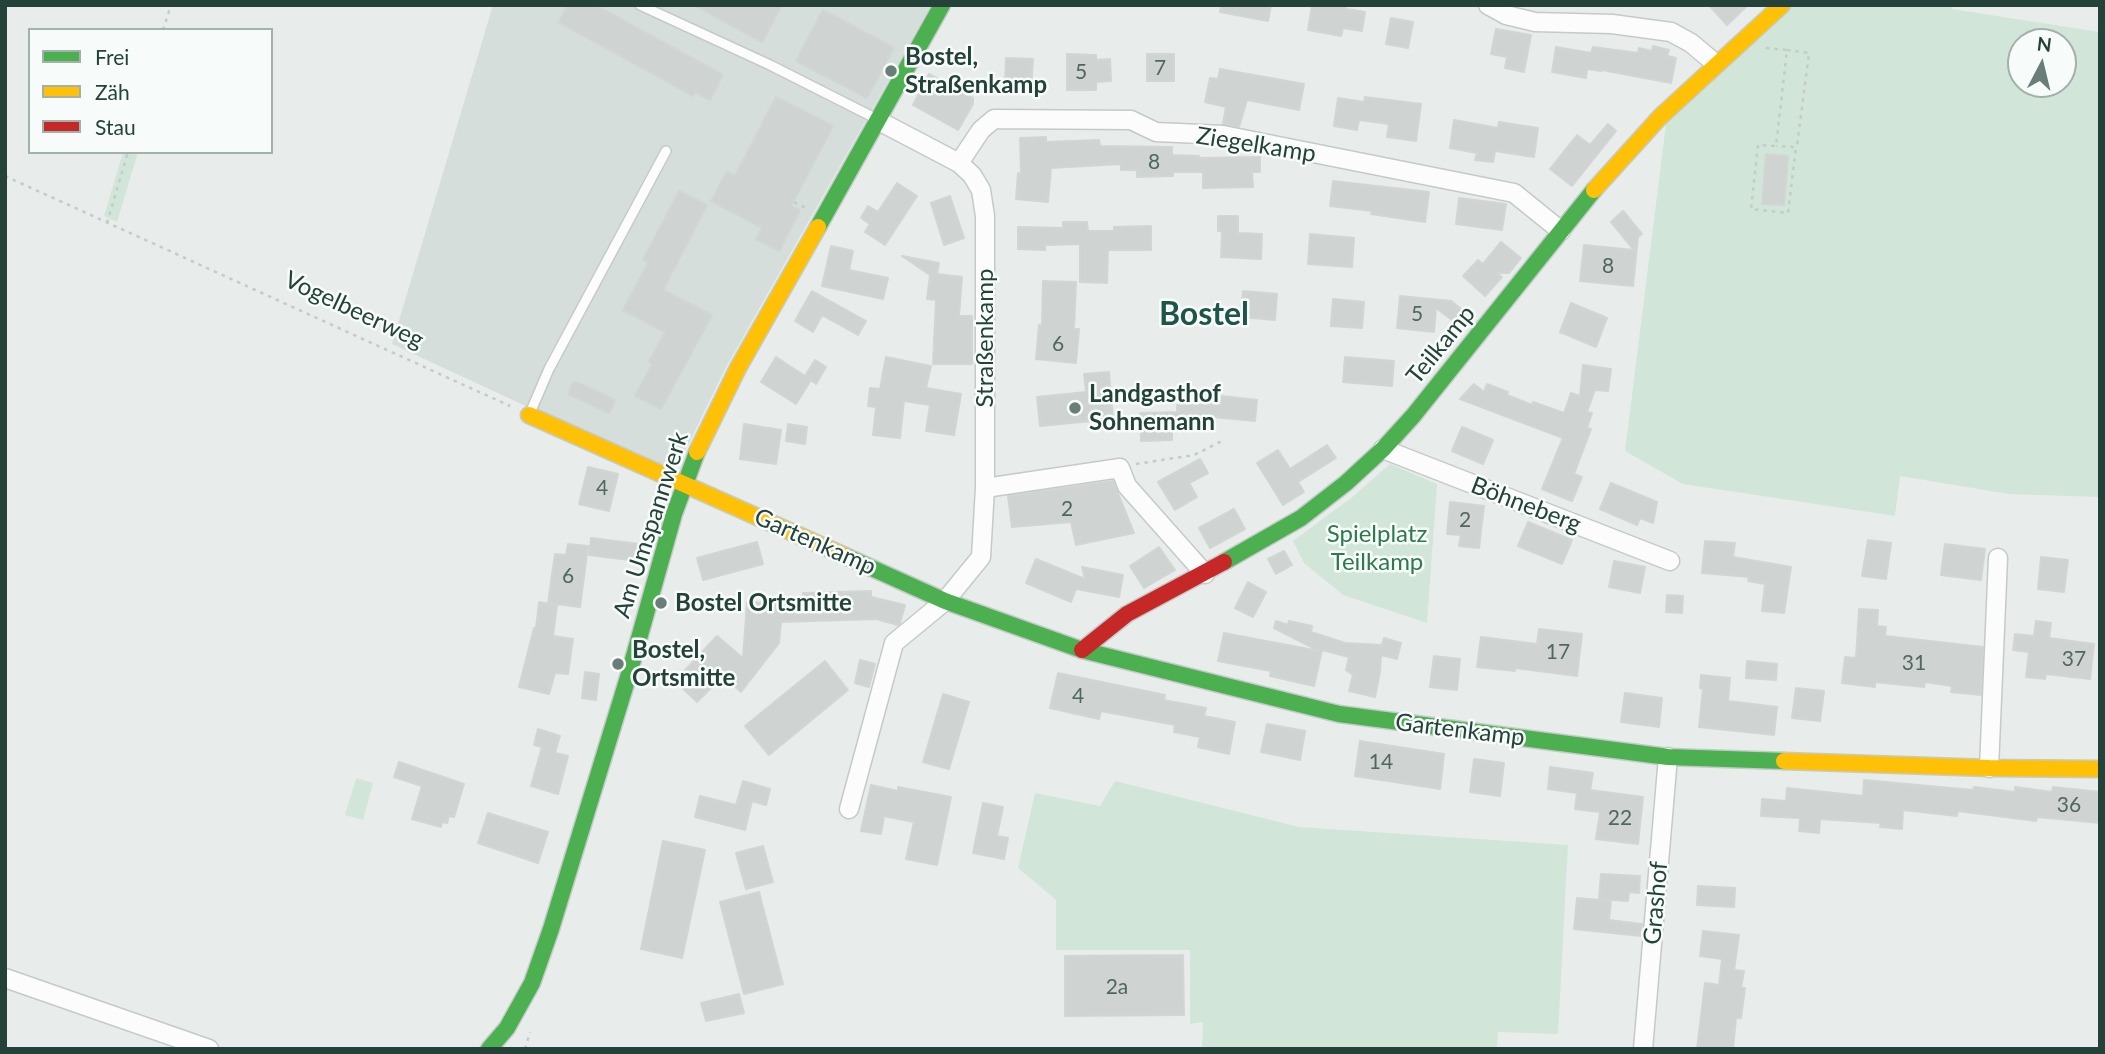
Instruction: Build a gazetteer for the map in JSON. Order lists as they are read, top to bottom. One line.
{"streets":{"street":["Ziegelkamp","Straßenkamp","Teilkamp","Böhneberg","Am Umspannwerk","Gartenkamp","Grashof"],"path":["Vogelbeerweg"]},"crossings":[["Ziegelkamp","Straßenkamp"],["Ziegelkamp","Teilkamp"],["Straßenkamp","Am Umspannwerk"],["Straßenkamp","Gartenkamp"],["Teilkamp","Böhneberg"],["Teilkamp","Gartenkamp"],["Am Umspannwerk","Gartenkamp"],["Gartenkamp","Grashof"]],"districts":["Bostel"],"parks":["Spielplatz Teilkamp"],"places":["Bostel, Straßenkamp","Landgasthof Sohnemann","Bostel Ortsmitte","Bostel, Ortsmitte"],"house_numbers":["7","5","8","8","5","6","4","2","2","6","17","37","31","4","14","36","22","2a"],"legend":["Frei","Zäh","Stau"],"north":"top"}
